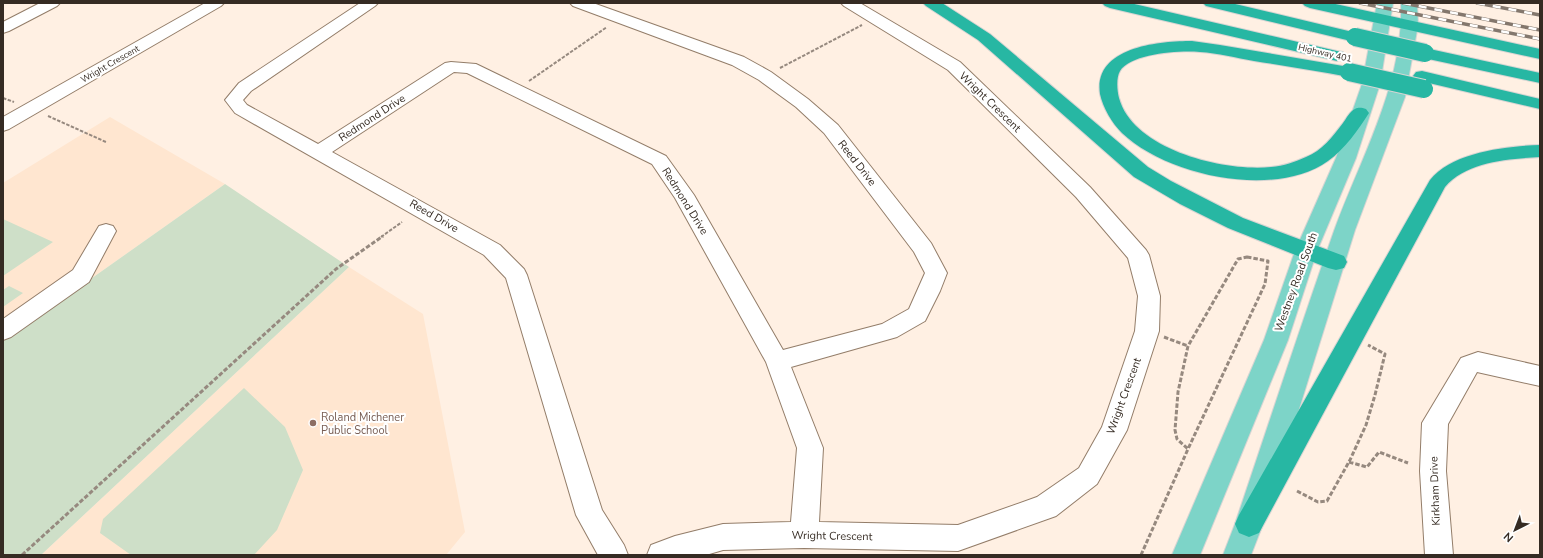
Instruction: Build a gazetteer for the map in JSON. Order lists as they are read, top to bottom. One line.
{"streets":{"highway":["Highway 401"],"main road":["Westney Road South"],"street":["Wright Crescent","Redmond Drive","Reed Drive","Kirkham Drive"]},"crossings":[["Wright Crescent","Redmond Drive"],["Redmond Drive","Reed Drive"]],"places":["Roland Michener Public School"],"north":"bottom left"}
